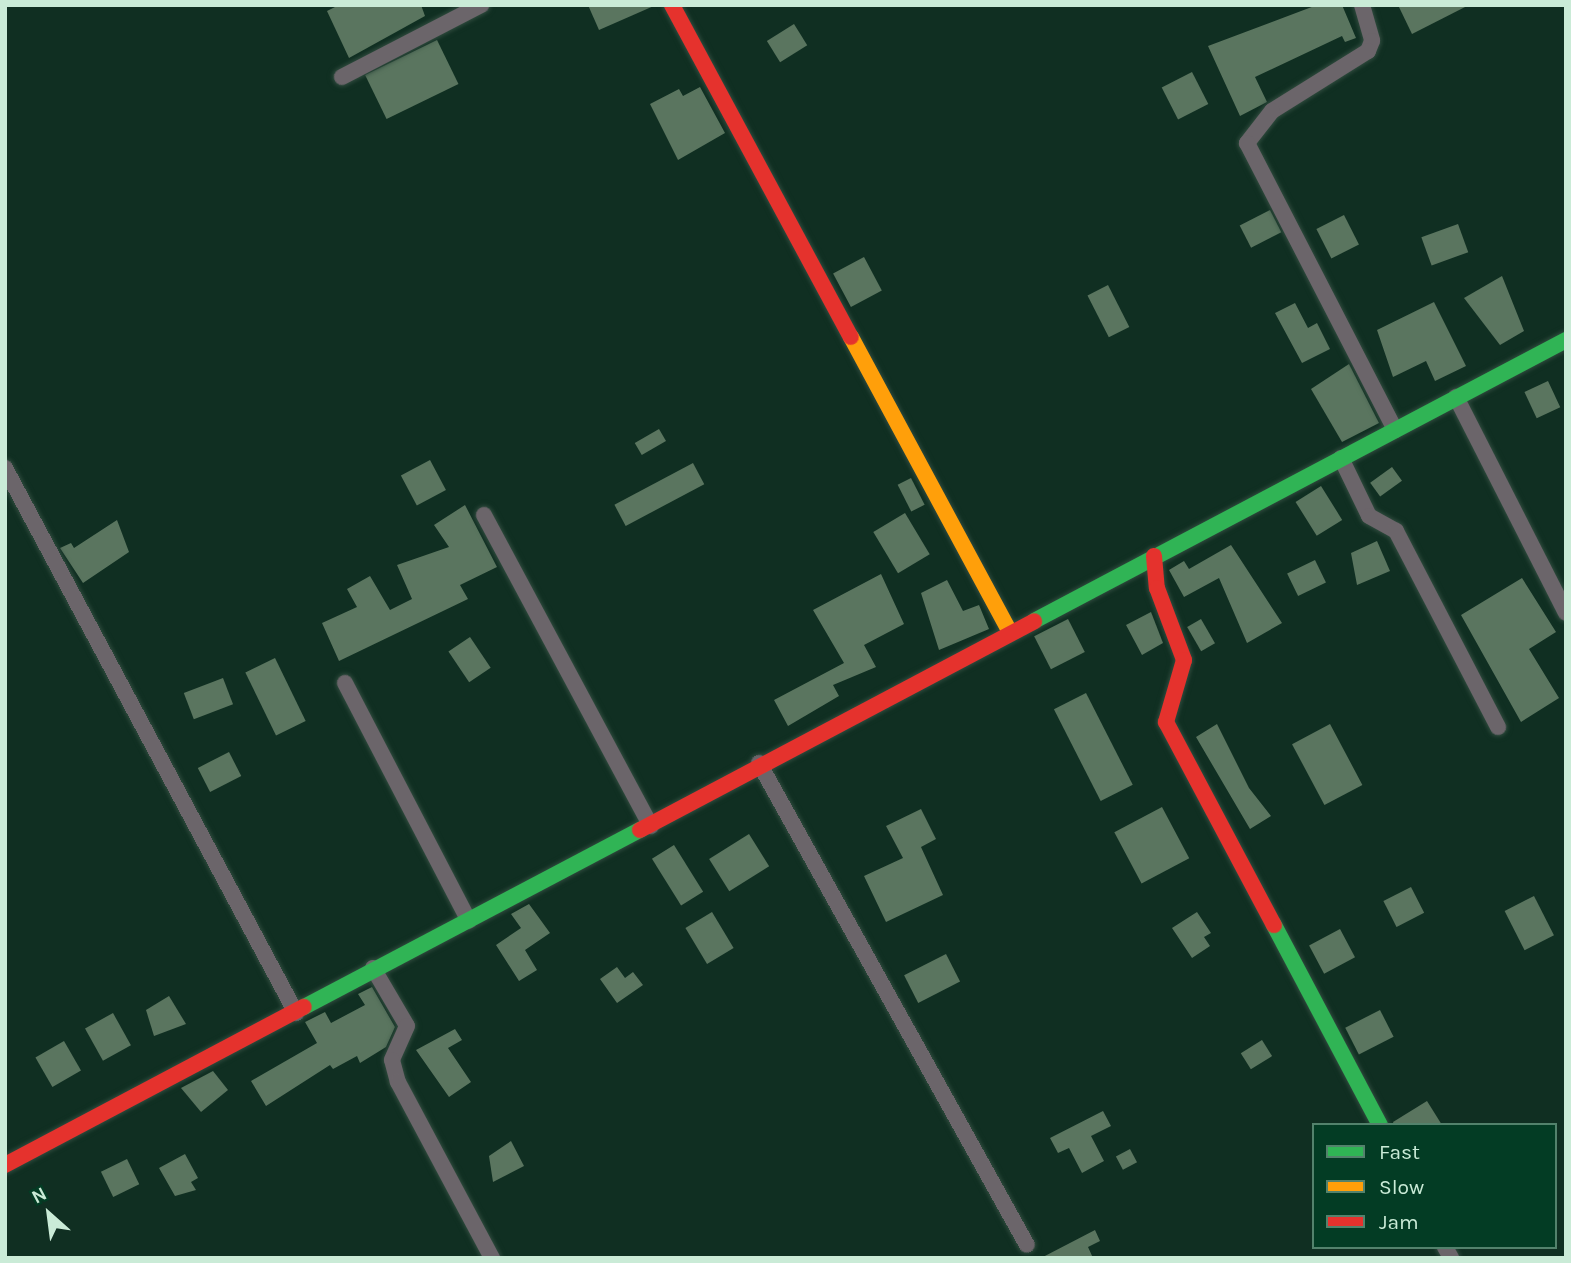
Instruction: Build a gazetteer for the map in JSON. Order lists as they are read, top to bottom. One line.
{"legend":["Fast","Slow","Jam"],"north":"top left"}
